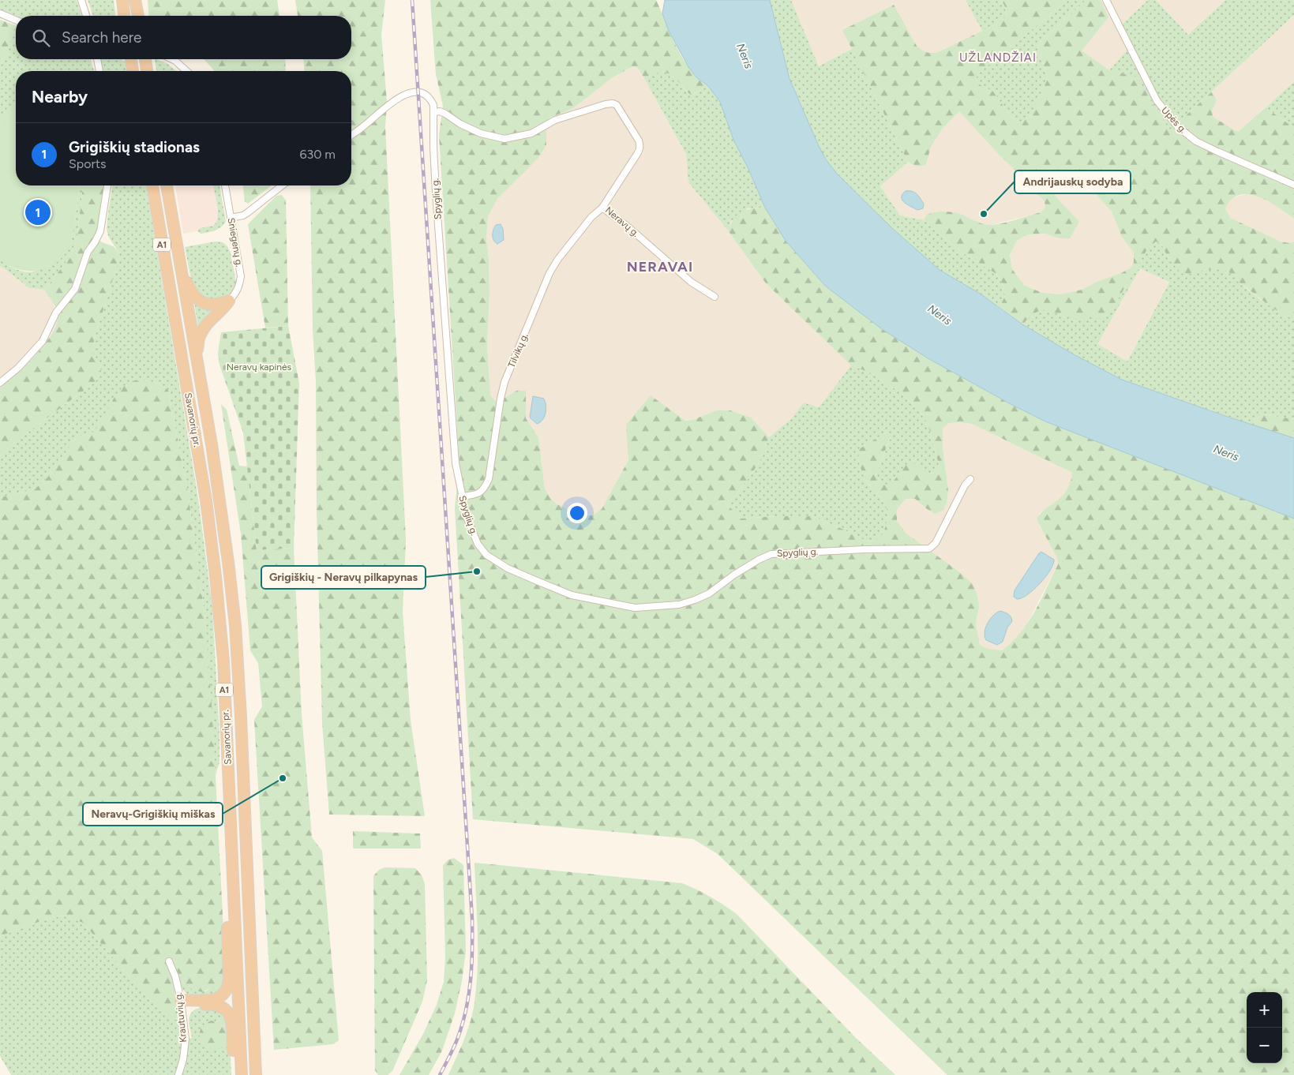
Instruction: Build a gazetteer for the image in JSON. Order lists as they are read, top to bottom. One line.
{"streets":{"highway":["A1","Savanorių pr."],"street":["Upės g.","Spyglių g.","Neravų g.","Sniegenų g.","Tilvikų g.","Krautuvių g."]},"crossings":[["Spyglių g.","Neravų g."],["Spyglių g.","Tilvikų g."],["Neravų g.","Tilvikų g."],["A1","Savanorių pr."]],"districts":["UŽLANDŽIAI","NERAVAI"],"water":["Neris"],"parks":["Neravų kapinės"],"places":["Andrijauskų sodyba","Grigiškių - Neravų pilkapynas","Neravų-Grigiškių miškas"],"page":{"search":"Search here","heading":"Nearby","list":[{"mark":"1","name":"Grigiškių stadionas","note":"Sports","value":"630 m"}],"pins":"1","map_buttons":["+","−"]}}
